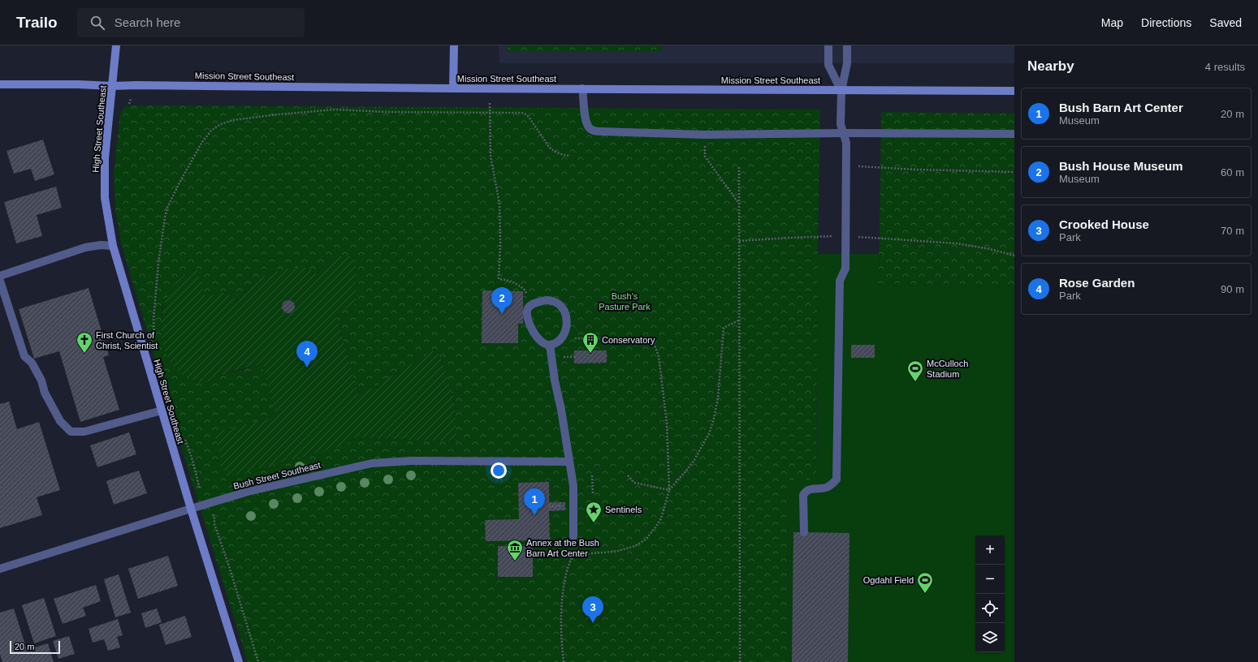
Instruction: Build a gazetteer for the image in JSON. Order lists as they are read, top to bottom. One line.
{"streets":{"main road":["Mission Street Southeast","High Street Southeast"],"street":["Bush Street Southeast"]},"crossings":[["Mission Street Southeast","High Street Southeast"],["High Street Southeast","Bush Street Southeast"]],"parks":["Bush's Pasture Park"],"places":{"church":["First Church of Christ, Scientist"],"building":["Conservatory"],"sports":["McCulloch Stadium","Ogdahl Field"],"place":["Sentinels"],"museum":["Annex at the Bush Barn Art Center"]},"scale_bar":"20 m","page":{"header":"Trailo","search":"Search here","nav":["Map","Directions","Saved"],"heading":["Nearby","4 results"],"list":[{"mark":"1","name":"Bush Barn Art Center","note":"Museum","value":"20 m"},{"mark":"2","name":"Bush House Museum","note":"Museum","value":"60 m"},{"mark":"3","name":"Crooked House","note":"Park","value":"70 m"},{"mark":"4","name":"Rose Garden","note":"Park","value":"90 m"}],"pins":["2","4","1","3"],"map_buttons":["+","−"],"scale":"20 m"}}
